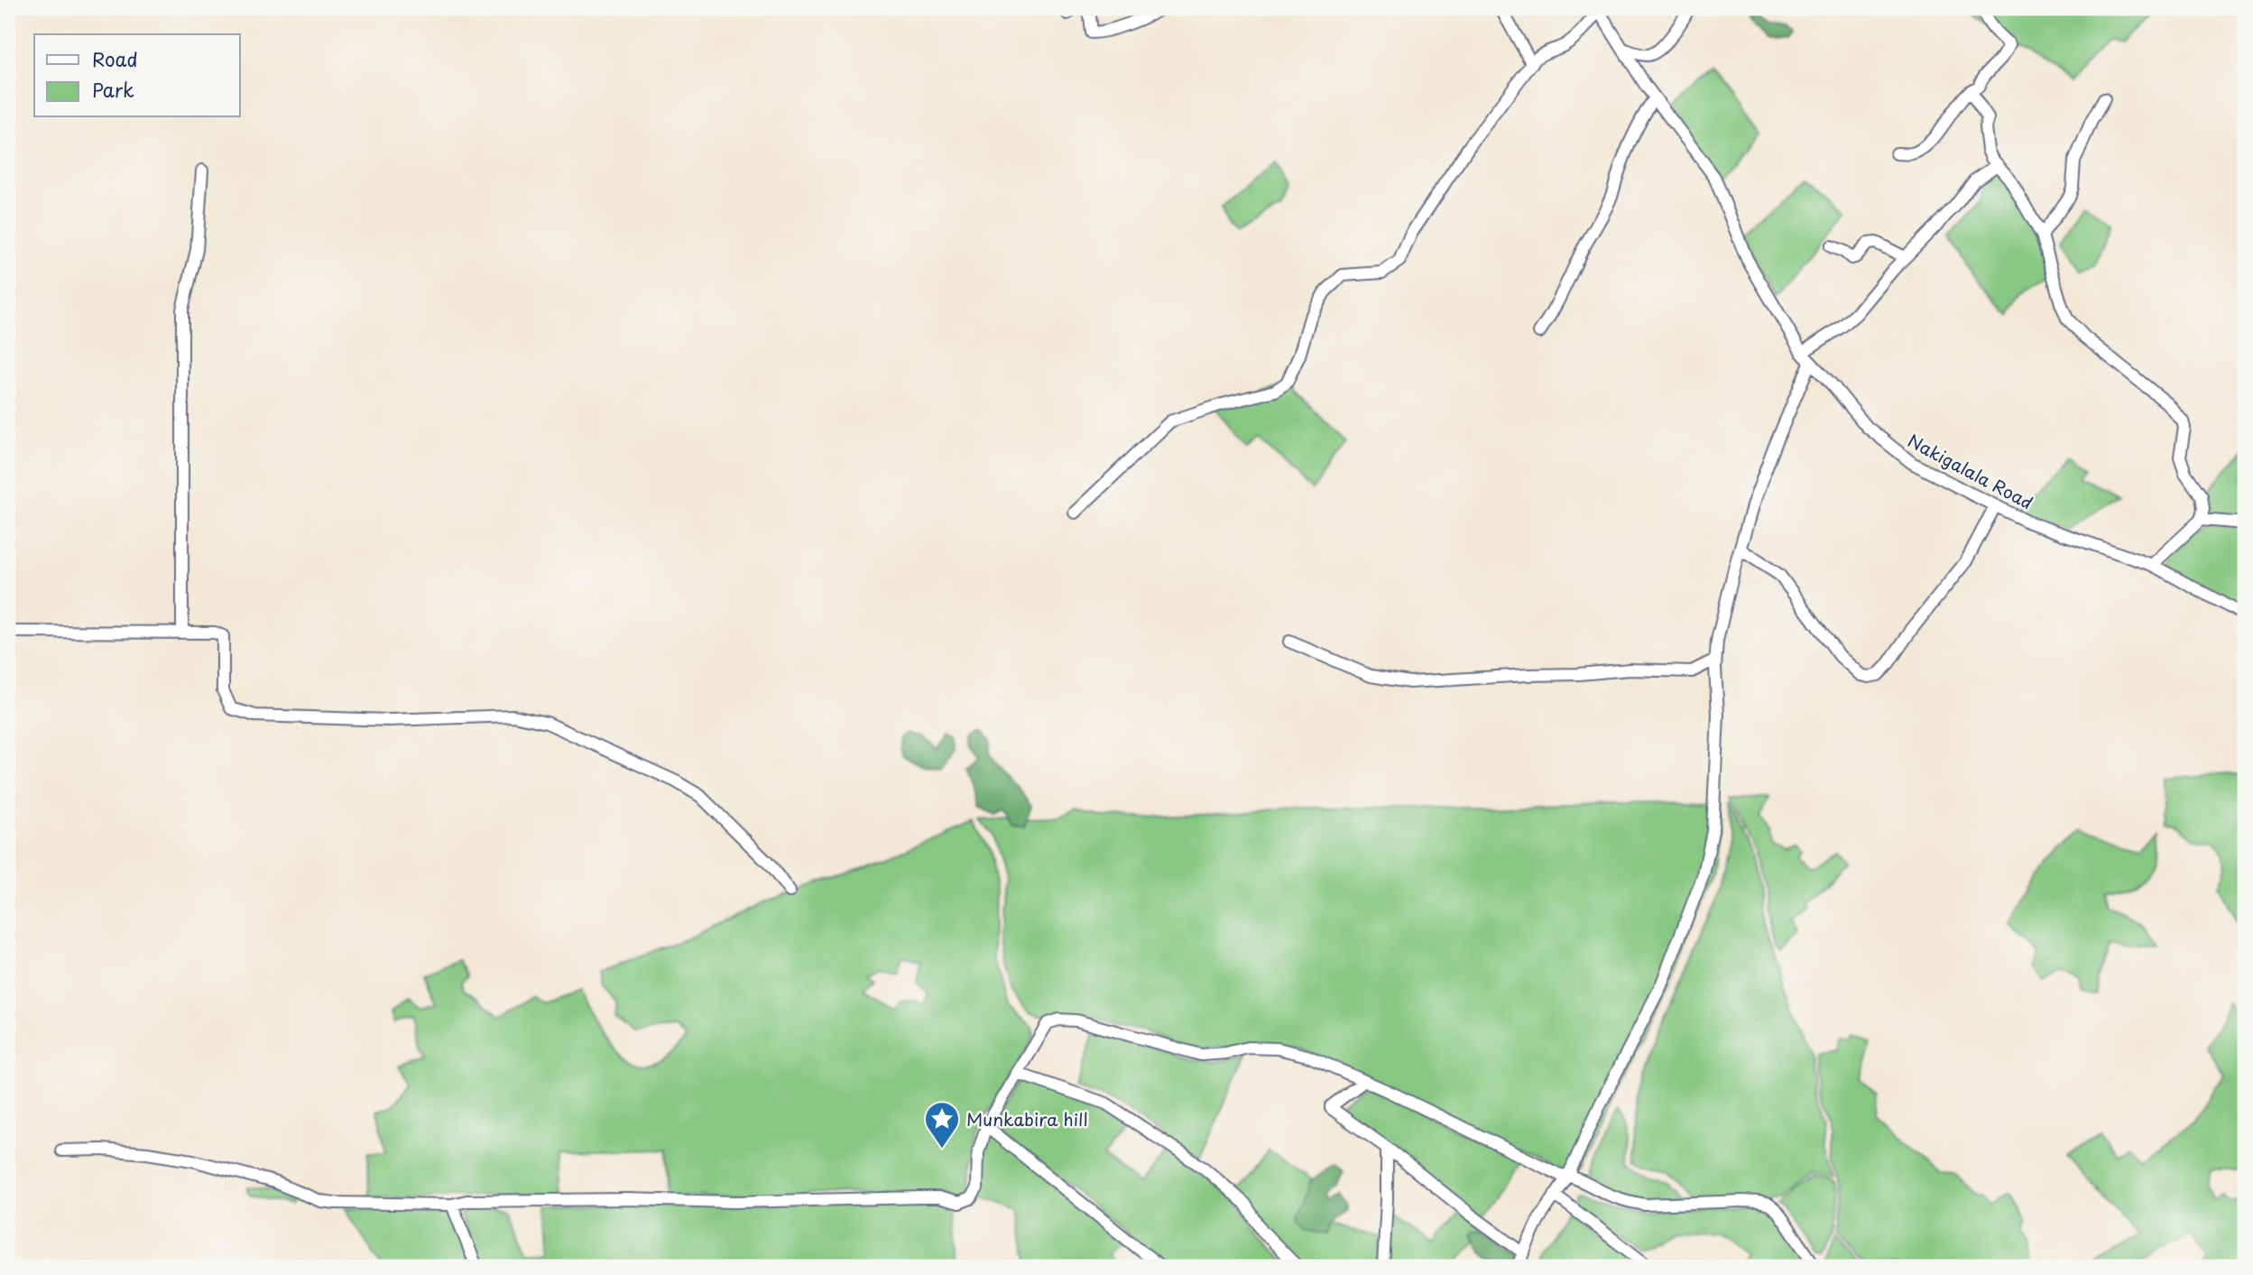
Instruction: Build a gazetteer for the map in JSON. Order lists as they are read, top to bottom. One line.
{"streets":{"street":["Nakigalala Road"]},"places":{"place":["Munkabira hill"]},"legend":["Road","Park"]}
